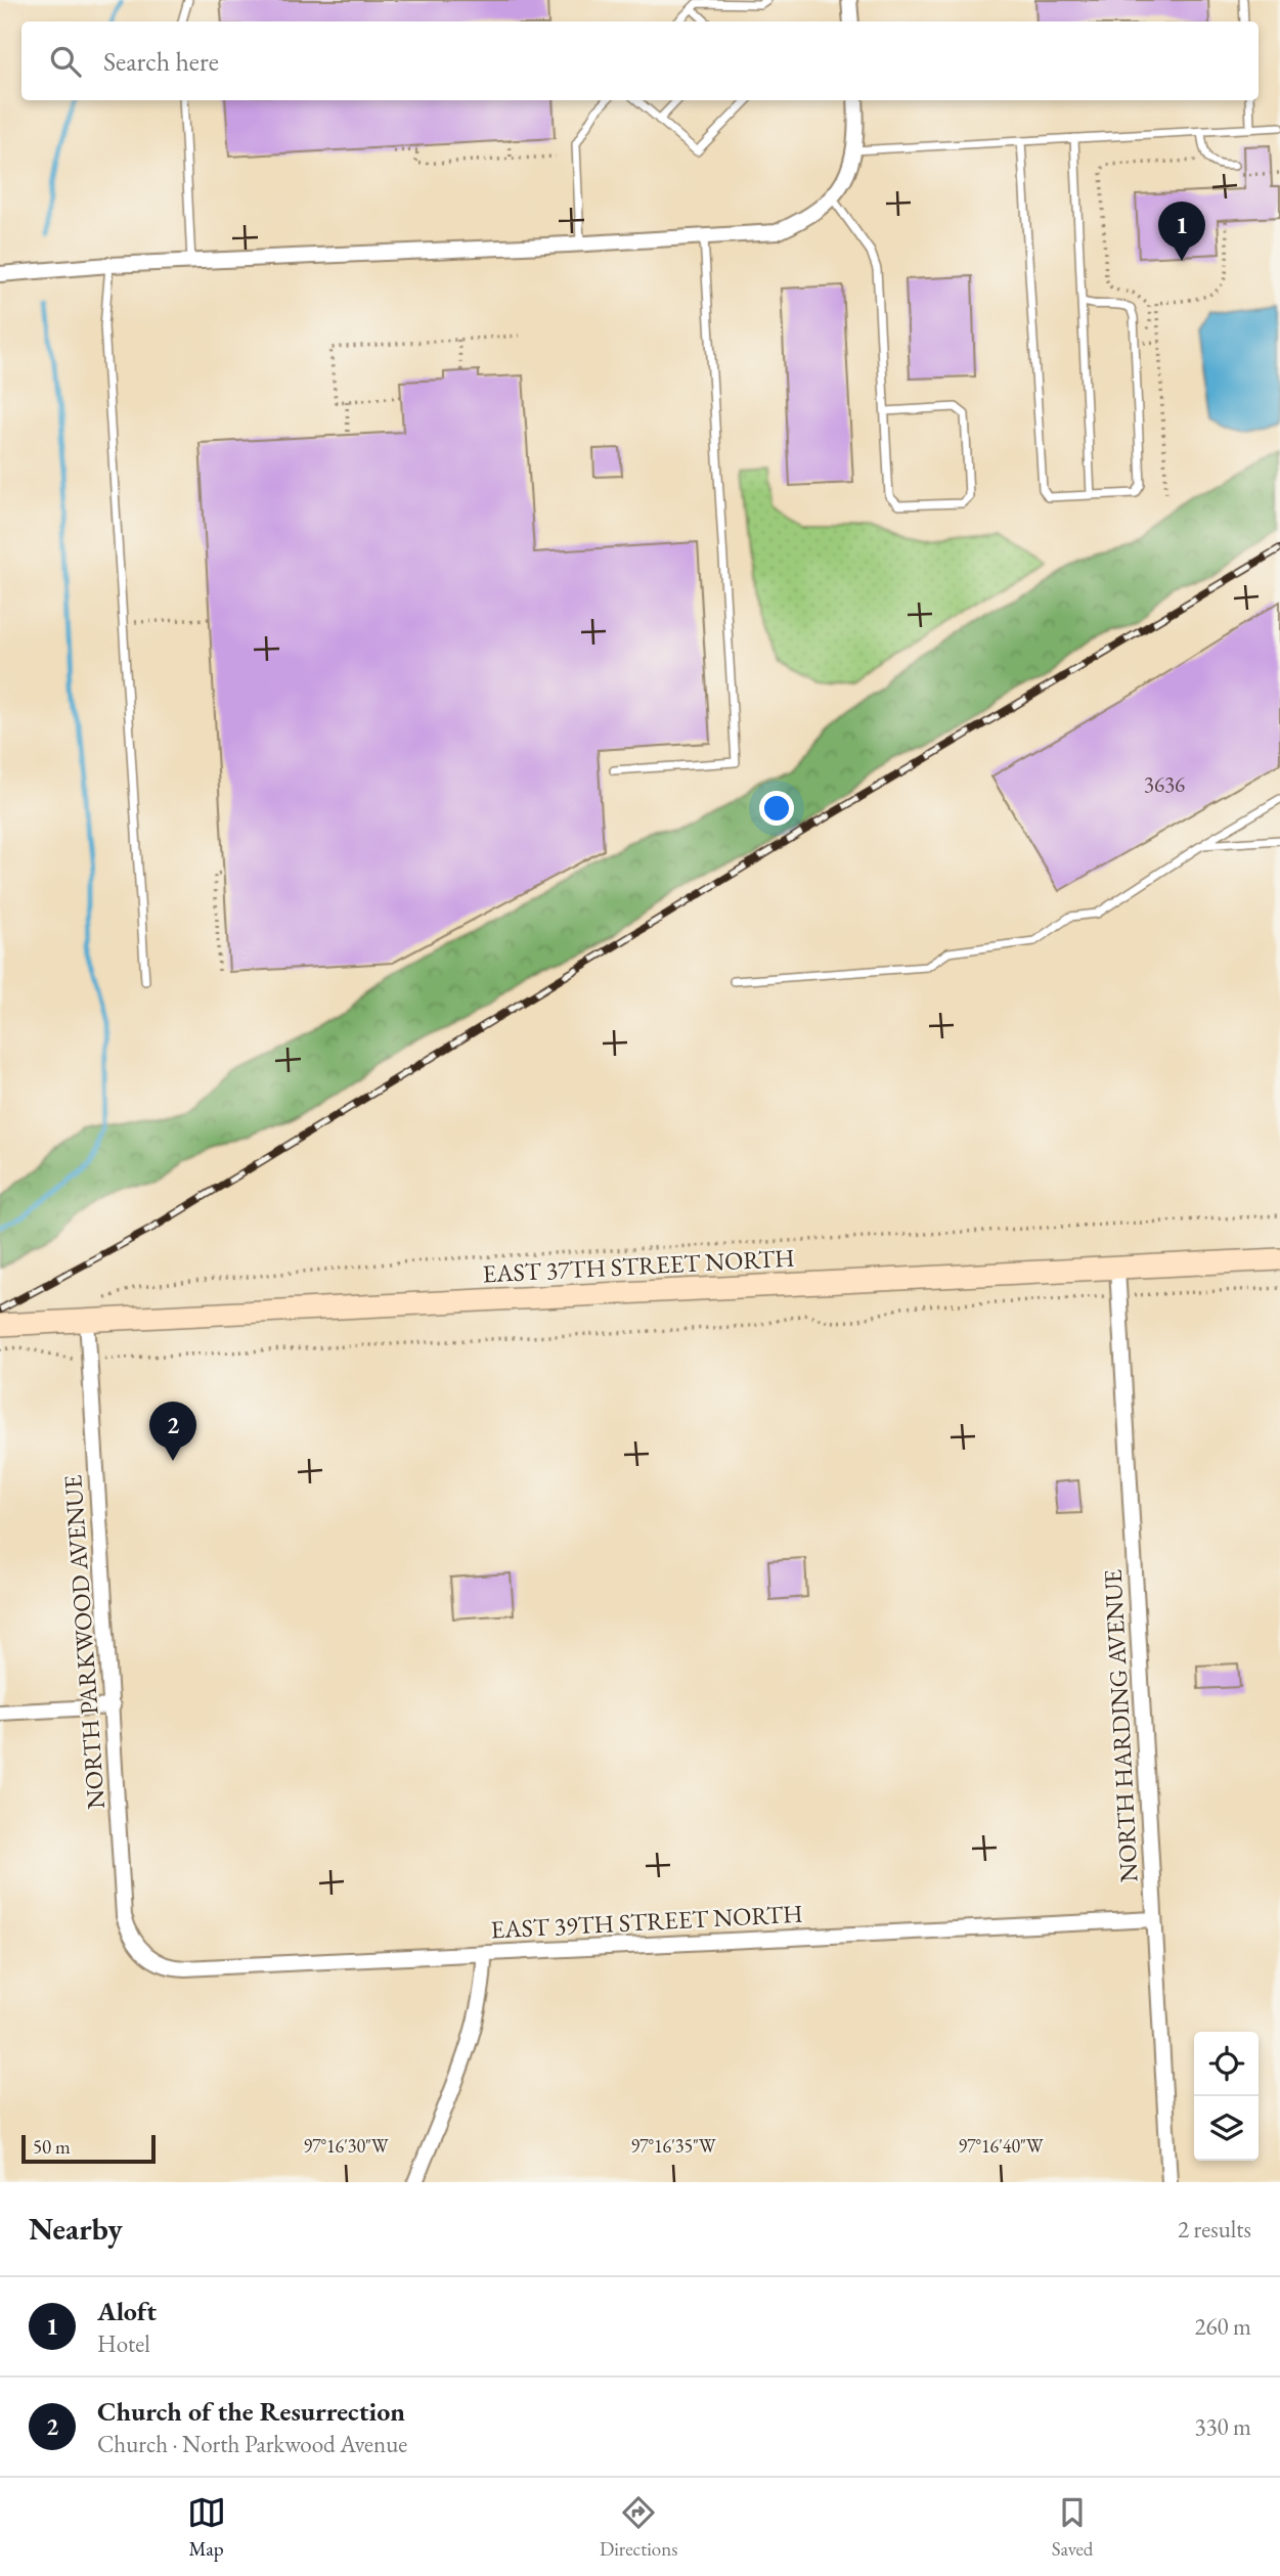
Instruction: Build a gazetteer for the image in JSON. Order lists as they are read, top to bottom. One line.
{"streets":{"main road":["EAST 37TH STREET NORTH"],"street":["NORTH PARKWOOD AVENUE","NORTH HARDING AVENUE","EAST 39TH STREET NORTH"]},"crossings":[["EAST 37TH STREET NORTH","NORTH PARKWOOD AVENUE"],["EAST 37TH STREET NORTH","NORTH HARDING AVENUE"],["NORTH PARKWOOD AVENUE","EAST 39TH STREET NORTH"],["NORTH HARDING AVENUE","EAST 39TH STREET NORTH"]],"house_numbers":["3636"],"scale_bar":"50 m","page":{"search":"Search here","pins":["1","2"],"scale":"50 m","heading":["Nearby","2 results"],"list":[{"mark":"1","name":"Aloft","note":"Hotel","value":"260 m"},{"mark":"2","name":"Church of the Resurrection","note":"Church · North Parkwood Avenue","value":"330 m"}],"nav":["Map","Directions","Saved"]},"coordinates":["97°16'30\"W","97°16'35\"W","97°16'40\"W"]}
